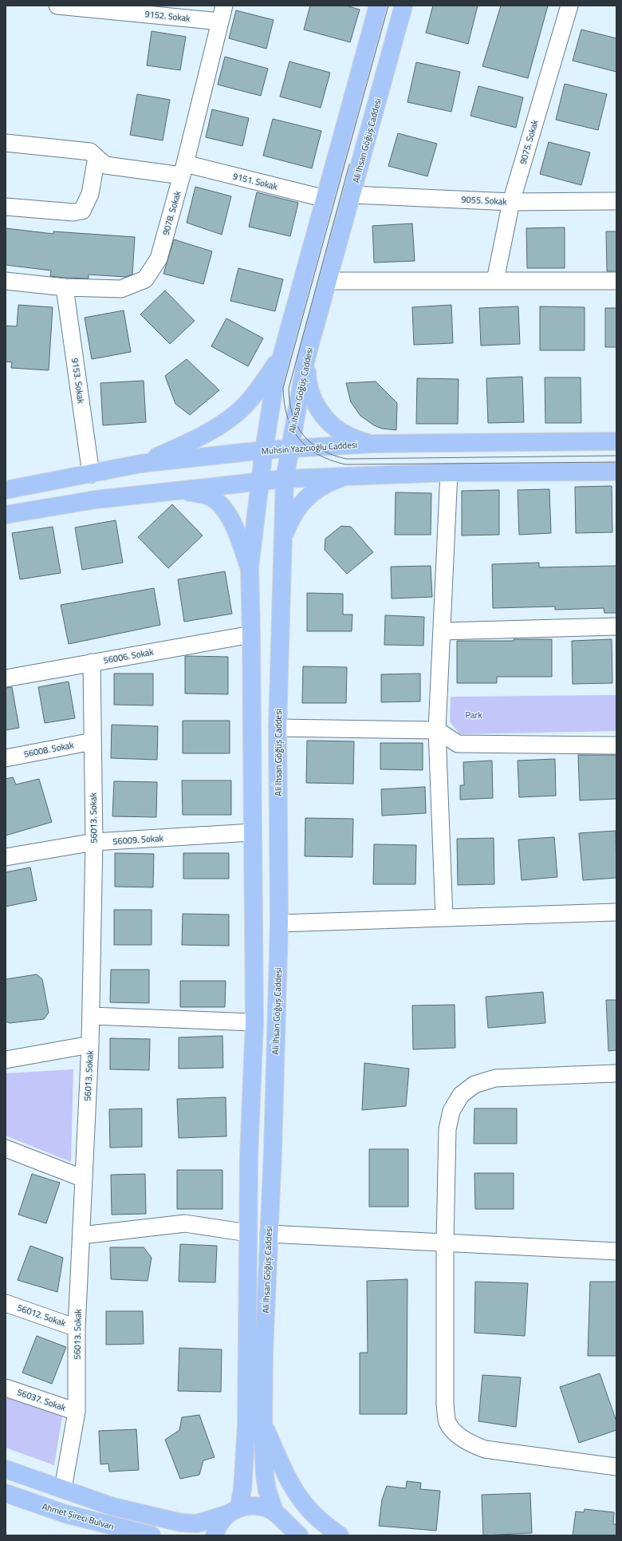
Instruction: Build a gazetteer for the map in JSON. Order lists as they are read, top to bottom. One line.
{"streets":{"main road":["Ali İhsan Göğüş Caddesi","Muhsin Yazıcıoğlu Caddesi","Ahmet Şireci Bulvarı"],"street":["9152. Sokak","9075. Sokak","9151. Sokak","9055. Sokak","9078. Sokak","9153. Sokak","56006. Sokak","56008. Sokak","56013. Sokak","56009. Sokak","56012. Sokak","56037. Sokak"]},"crossings":[["9152. Sokak","9078. Sokak"],["Ali İhsan Göğüş Caddesi","9151. Sokak"],["Ali İhsan Göğüş Caddesi","9055. Sokak"],["Ali İhsan Göğüş Caddesi","Muhsin Yazıcıoğlu Caddesi"],["Ali İhsan Göğüş Caddesi","56006. Sokak"],["Ali İhsan Göğüş Caddesi","56009. Sokak"],["9075. Sokak","9055. Sokak"],["9151. Sokak","9078. Sokak"],["9078. Sokak","9153. Sokak"],["9153. Sokak","Muhsin Yazıcıoğlu Caddesi"],["56006. Sokak","56013. Sokak"],["56008. Sokak","56013. Sokak"],["56013. Sokak","56009. Sokak"],["56013. Sokak","56012. Sokak"],["56013. Sokak","56037. Sokak"]],"parks":["Park"]}
